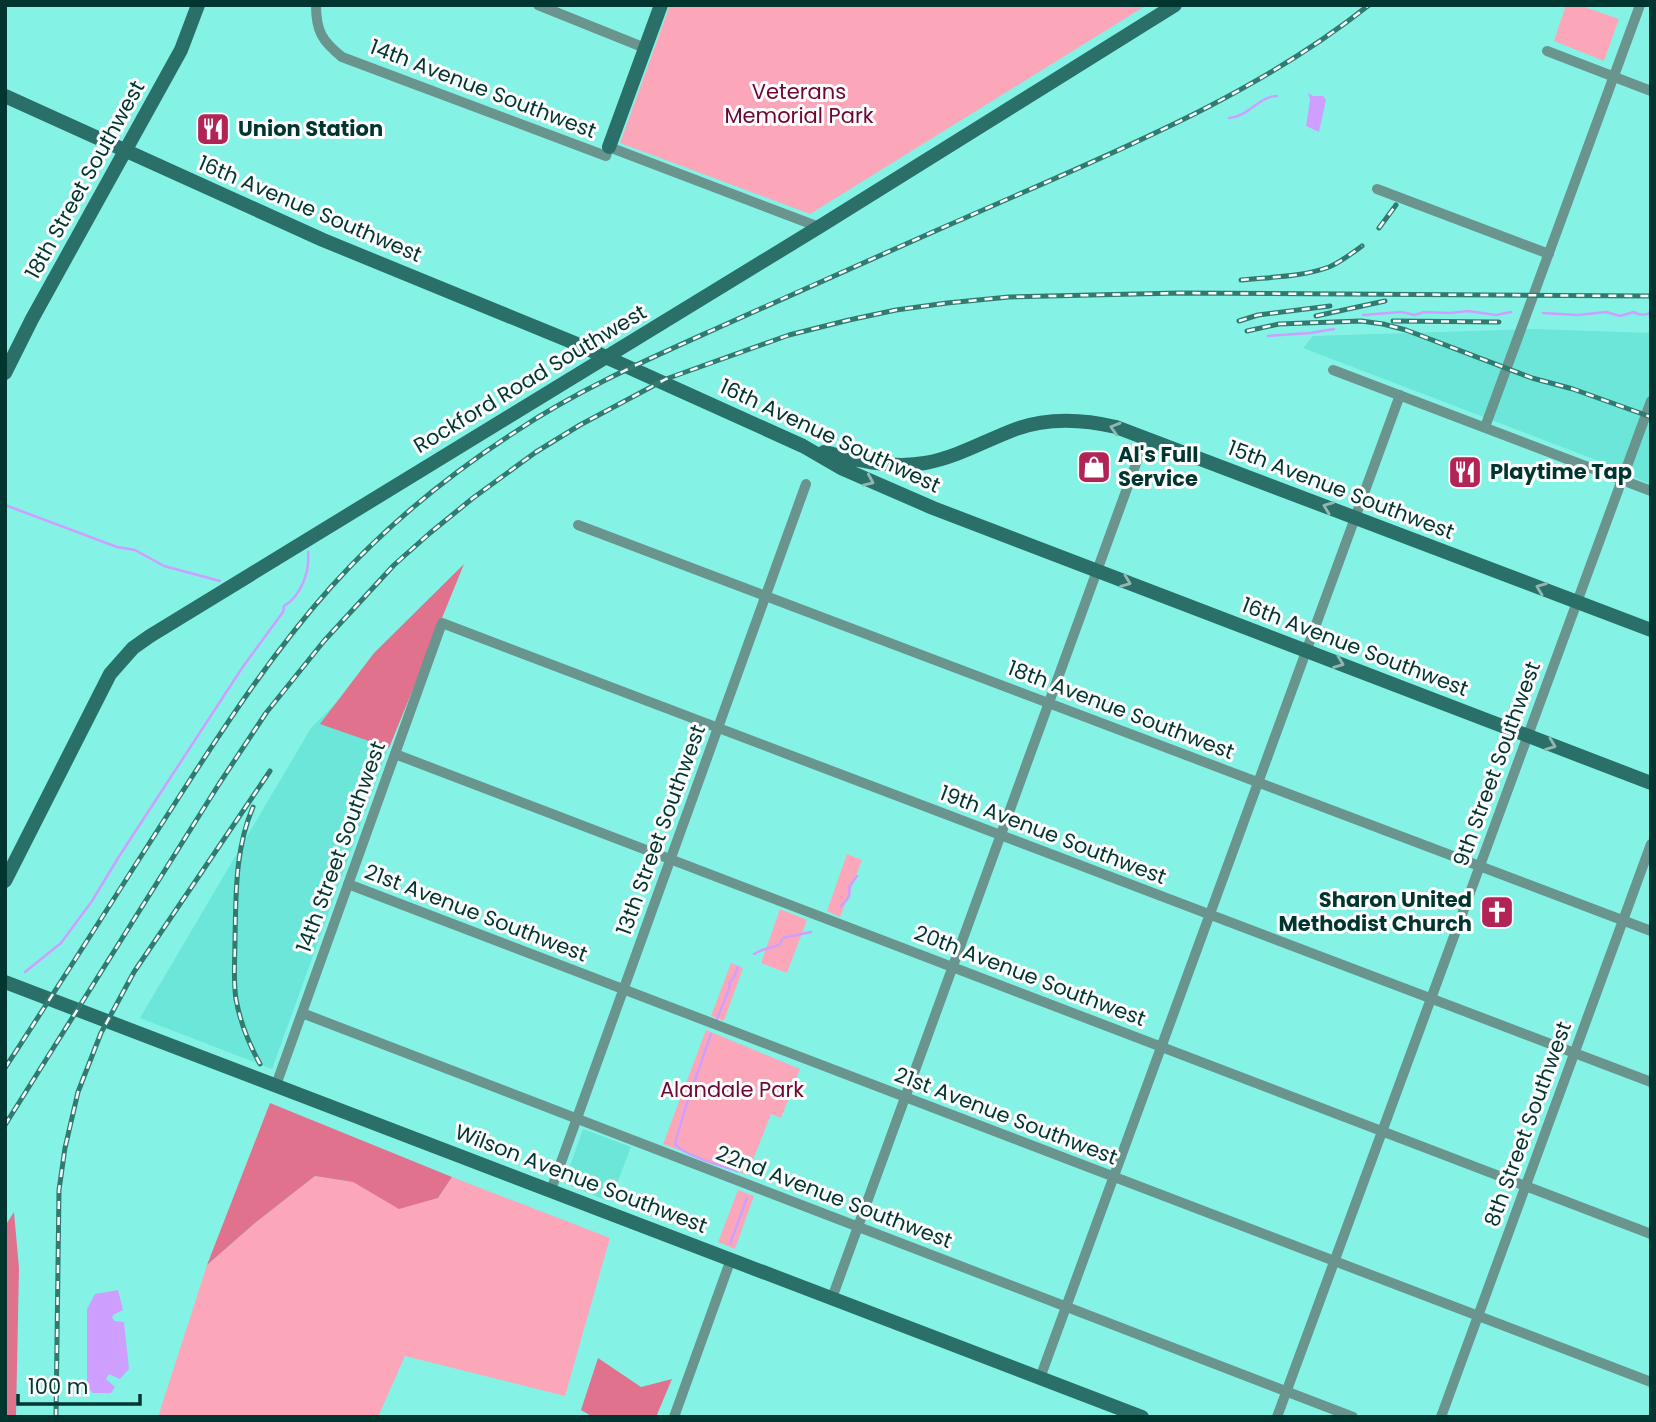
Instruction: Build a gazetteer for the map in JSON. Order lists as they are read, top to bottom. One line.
{"streets":{"main road":["18th Street Southwest","16th Avenue Southwest","Rockford Road Southwest","15th Avenue Southwest","Wilson Avenue Southwest"],"street":["14th Avenue Southwest","18th Avenue Southwest","9th Street Southwest","13th Street Southwest","19th Avenue Southwest","14th Street Southwest","21st Avenue Southwest","20th Avenue Southwest","8th Street Southwest","22nd Avenue Southwest"]},"crossings":[["14th Avenue Southwest","Rockford Road Southwest"],["18th Street Southwest","16th Avenue Southwest"],["16th Avenue Southwest","15th Avenue Southwest"],["16th Avenue Southwest","9th Street Southwest"],["15th Avenue Southwest","9th Street Southwest"],["18th Avenue Southwest","9th Street Southwest"],["18th Avenue Southwest","13th Street Southwest"],["18th Avenue Southwest","8th Street Southwest"],["9th Street Southwest","19th Avenue Southwest"],["9th Street Southwest","21st Avenue Southwest"],["9th Street Southwest","20th Avenue Southwest"],["9th Street Southwest","22nd Avenue Southwest"],["13th Street Southwest","19th Avenue Southwest"],["13th Street Southwest","21st Avenue Southwest"],["13th Street Southwest","20th Avenue Southwest"],["13th Street Southwest","Wilson Avenue Southwest"],["13th Street Southwest","22nd Avenue Southwest"],["19th Avenue Southwest","14th Street Southwest"],["19th Avenue Southwest","8th Street Southwest"],["14th Street Southwest","21st Avenue Southwest"],["14th Street Southwest","20th Avenue Southwest"],["14th Street Southwest","Wilson Avenue Southwest"],["14th Street Southwest","22nd Avenue Southwest"],["21st Avenue Southwest","8th Street Southwest"],["20th Avenue Southwest","8th Street Southwest"]],"one_way":["16th Avenue Southwest","15th Avenue Southwest"],"parks":["Veterans Memorial Park","Alandale Park"],"places":{"restaurant":["Union Station","Playtime Tap"],"shop":["Al's Full Service"],"church":["Sharon United Methodist Church"]},"scale_bar":"100 m"}
